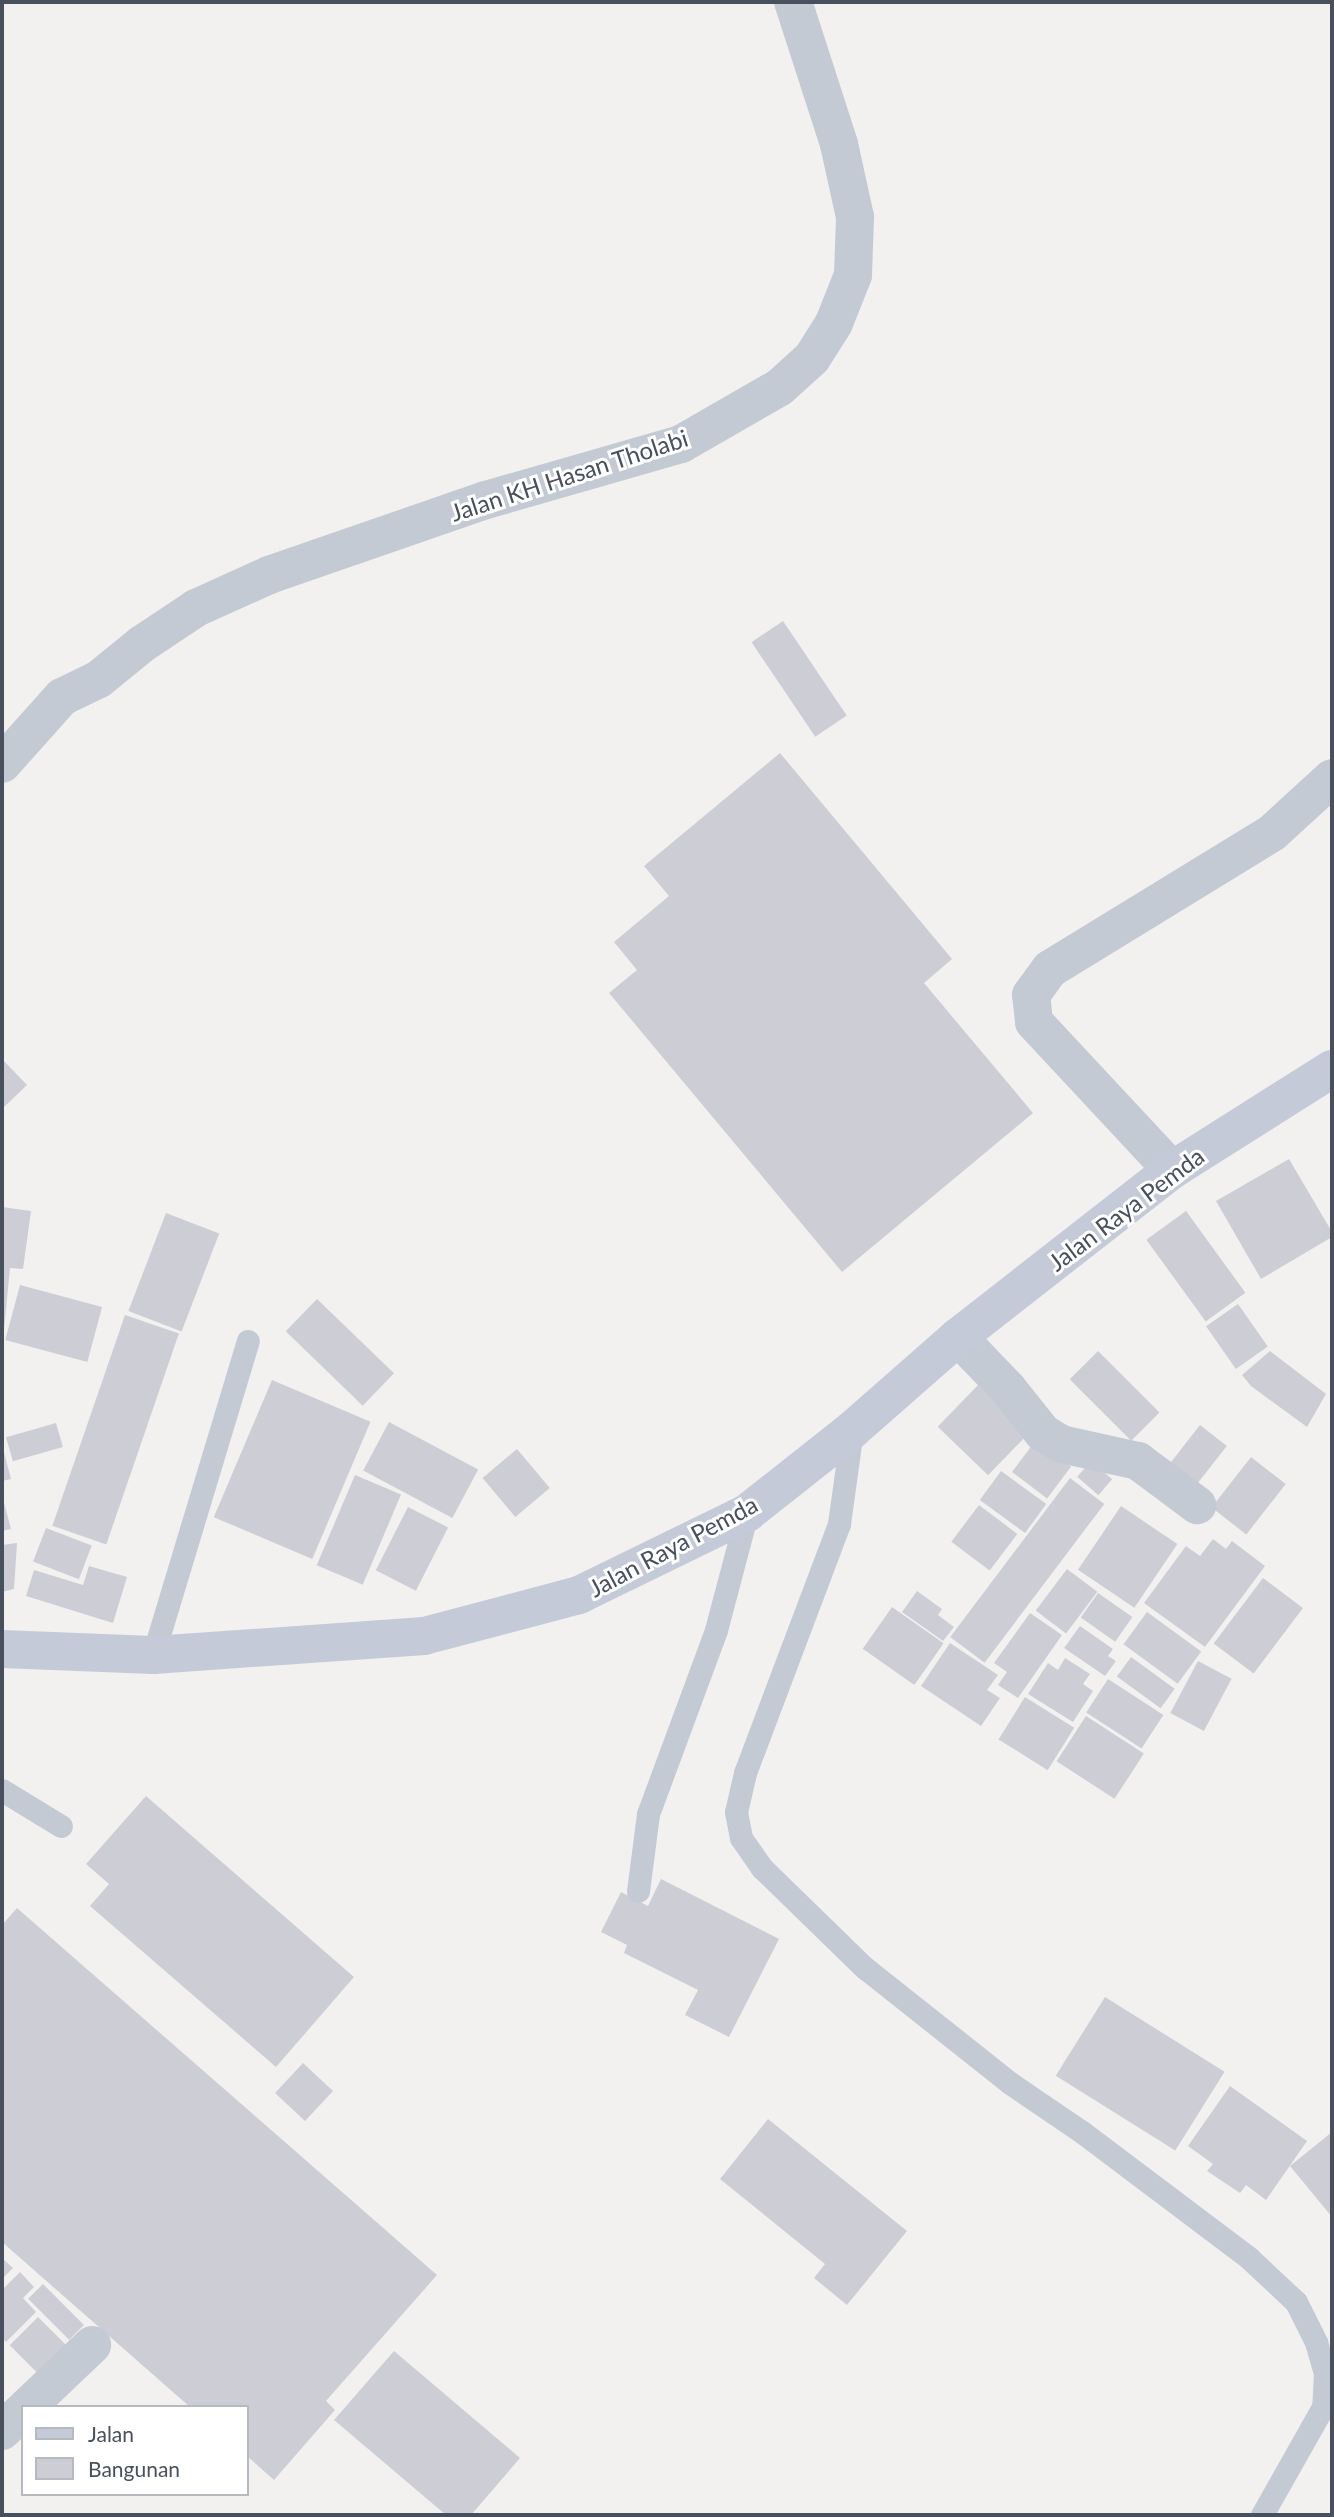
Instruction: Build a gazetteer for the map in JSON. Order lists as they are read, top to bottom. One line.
{"streets":{"main road":["Jalan Raya Pemda"],"street":["Jalan KH Hasan Tholabi"]},"legend":["Jalan","Bangunan"]}
